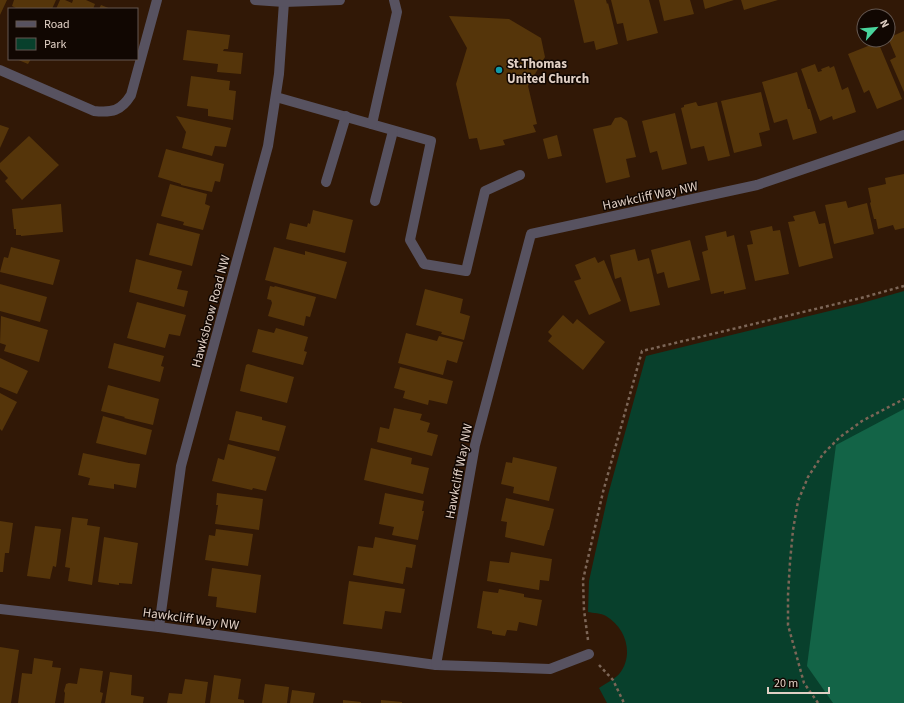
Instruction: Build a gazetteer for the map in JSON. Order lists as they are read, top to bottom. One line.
{"streets":{"street":["Hawkcliff Way NW","Hawksbrow Road NW"]},"crossings":[["Hawkcliff Way NW","Hawksbrow Road NW"]],"places":["St.Thomas United Church"],"legend":["Road","Park"],"scale_bar":"20 m","north":"top right"}
